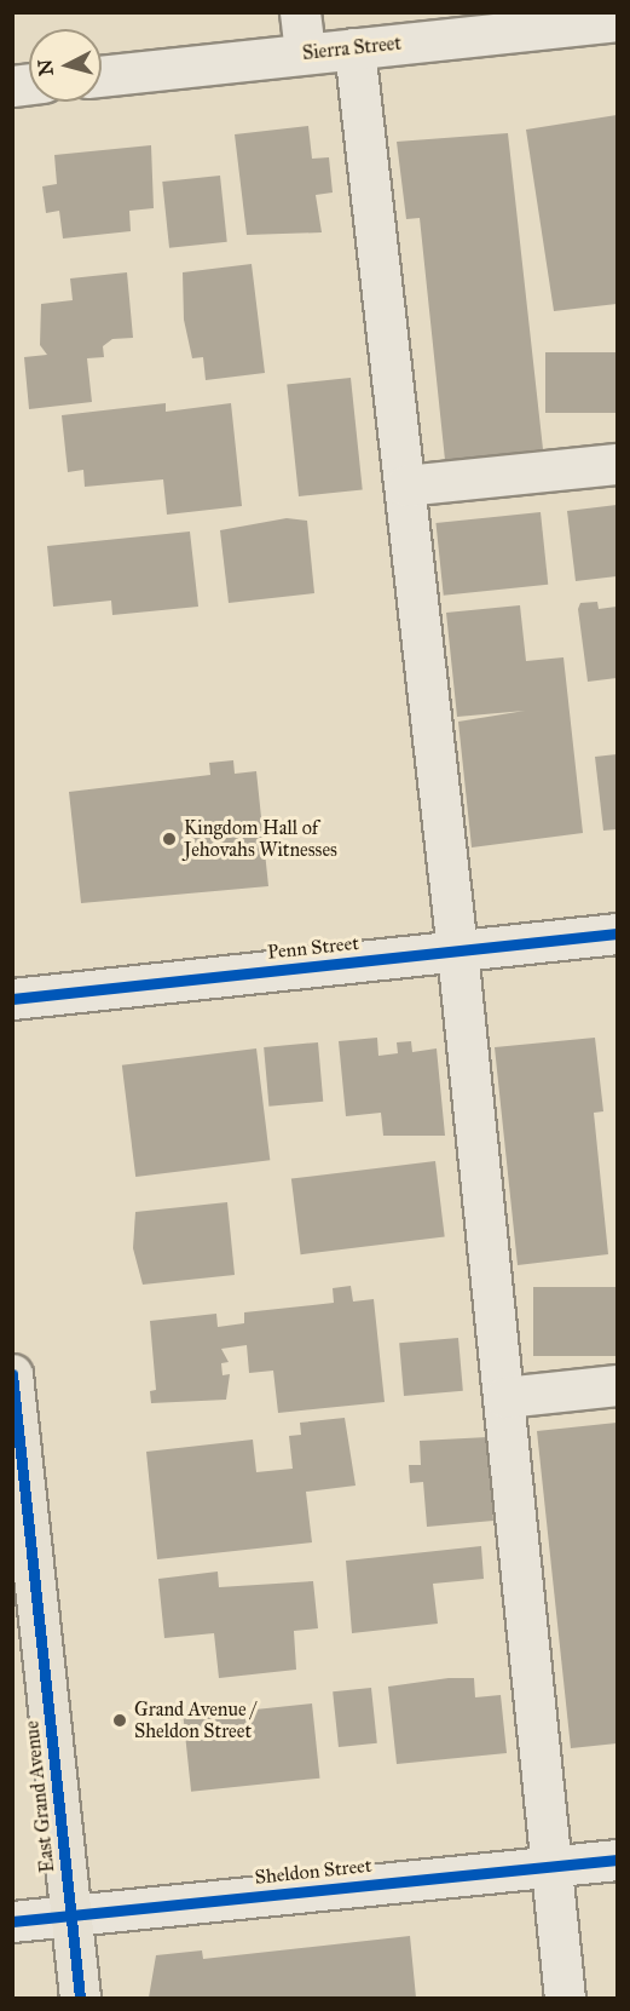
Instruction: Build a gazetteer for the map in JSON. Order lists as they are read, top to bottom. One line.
{"streets":{"main road":["East Grand Avenue"],"street":["Sierra Street","Penn Street","Sheldon Street"]},"crossings":[["East Grand Avenue","Sheldon Street"]],"places":["Kingdom Hall of Jehovahs Witnesses","Grand Avenue / Sheldon Street"],"north":"left"}
